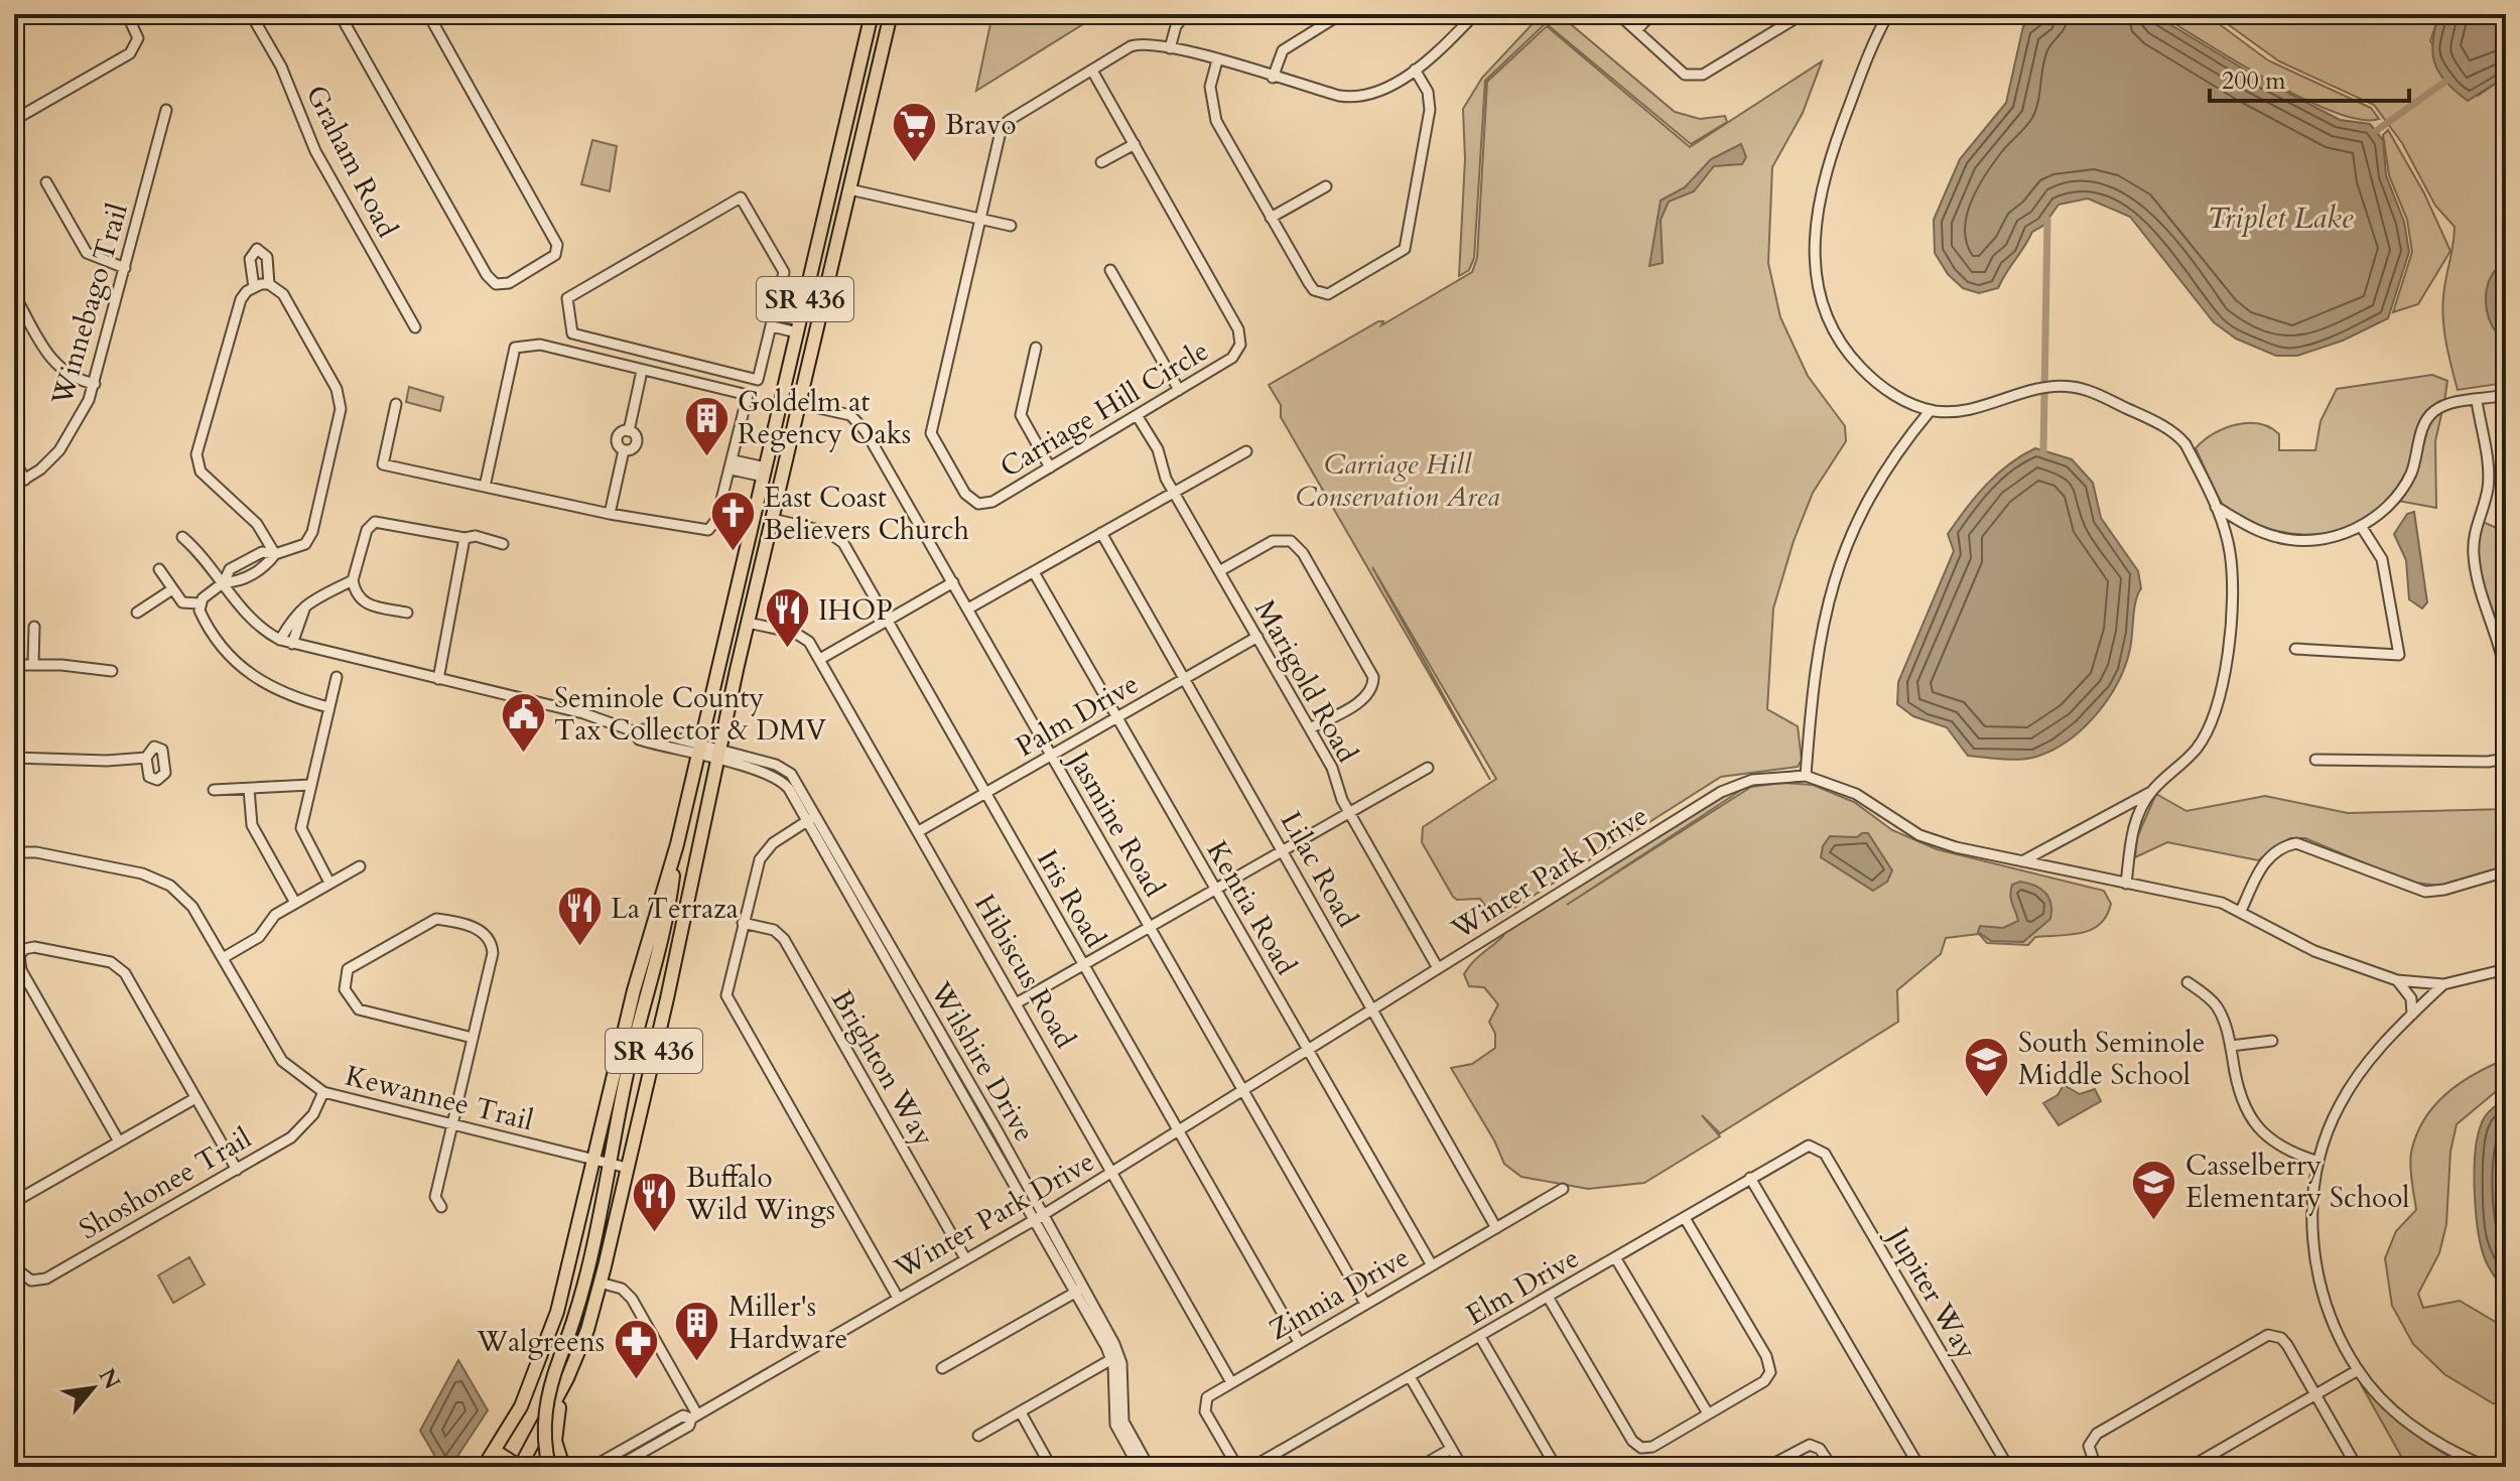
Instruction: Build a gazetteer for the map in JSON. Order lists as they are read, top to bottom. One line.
{"streets":{"main road":["SR 436"],"street":["Graham Road","Winnebago Trail","Carriage Hill Circle","Marigold Road","Palm Drive","Jasmine Road","Lilac Road","Winter Park Drive","Iris Road","Kentia Road","Hibiscus Road","Wilshire Drive","Brighton Way","Kewannee Trail","Shoshonee Trail","Elm Drive","Zinnia Drive","Jupiter Way"]},"crossings":[["SR 436","Jasmine Road"],["SR 436","Iris Road"],["SR 436","Hibiscus Road"],["SR 436","Kewannee Trail"],["Carriage Hill Circle","Marigold Road"],["Marigold Road","Palm Drive"],["Marigold Road","Winter Park Drive"],["Palm Drive","Jasmine Road"],["Palm Drive","Lilac Road"],["Palm Drive","Iris Road"],["Palm Drive","Kentia Road"],["Palm Drive","Hibiscus Road"],["Jasmine Road","Winter Park Drive"],["Jasmine Road","Zinnia Drive"],["Lilac Road","Winter Park Drive"],["Lilac Road","Zinnia Drive"],["Winter Park Drive","Iris Road"],["Winter Park Drive","Kentia Road"],["Winter Park Drive","Hibiscus Road"],["Winter Park Drive","Wilshire Drive"],["Winter Park Drive","Brighton Way"],["Iris Road","Zinnia Drive"],["Kentia Road","Zinnia Drive"],["Hibiscus Road","Zinnia Drive"],["Kewannee Trail","Shoshonee Trail"],["Elm Drive","Jupiter Way"]],"water":["Triplet Lake"],"parks":["Carriage Hill Conservation Area"],"places":{"supermarket":["Bravo"],"building":["Goldelm at Regency Oaks","Miller's Hardware"],"church":["East Coast Believers Church"],"restaurant":["IHOP","La Terraza","Buffalo Wild Wings"],"public building":["Seminole County Tax Collector & DMV"],"school or university":["South Seminole Middle School","Casselberry Elementary School"],"pharmacy":["Walgreens"]},"scale_bar":"200 m","north":"top right"}
